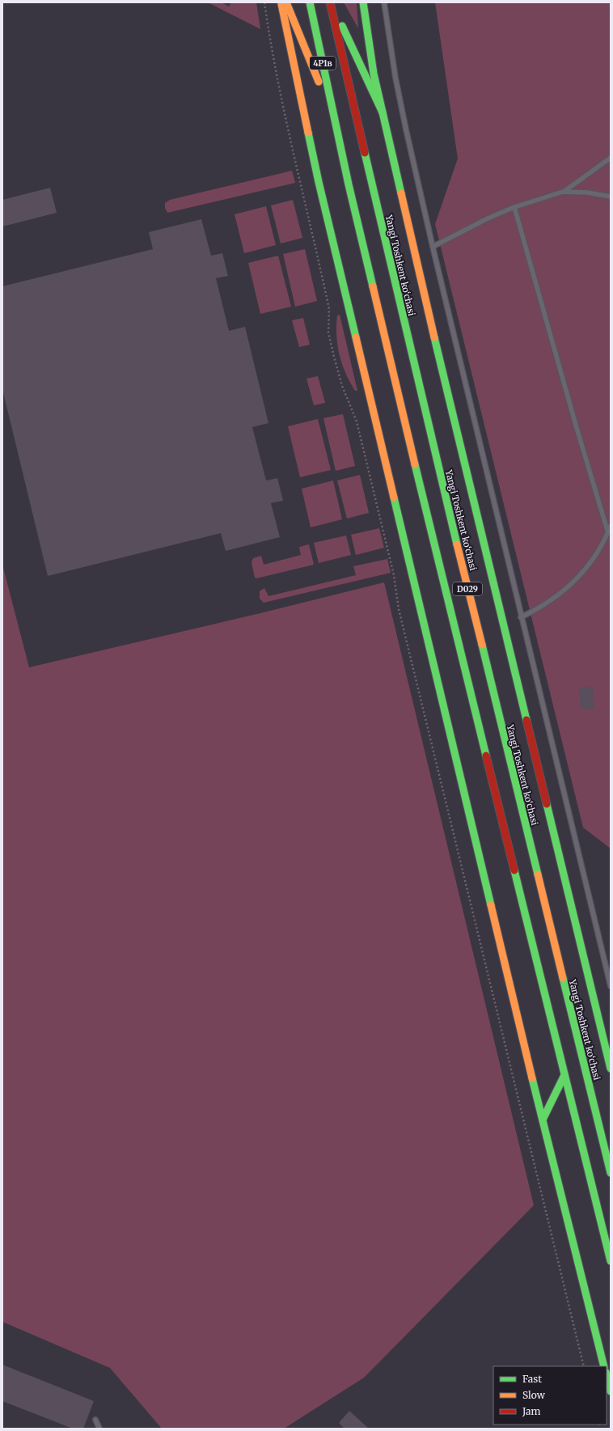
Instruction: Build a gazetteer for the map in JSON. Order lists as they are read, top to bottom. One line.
{"streets":{"main road":["4Р1в","Yangi Toshkent ko‘chasi","D029"]},"crossings":[["4Р1в","D029"]],"legend":["Fast","Slow","Jam"]}
